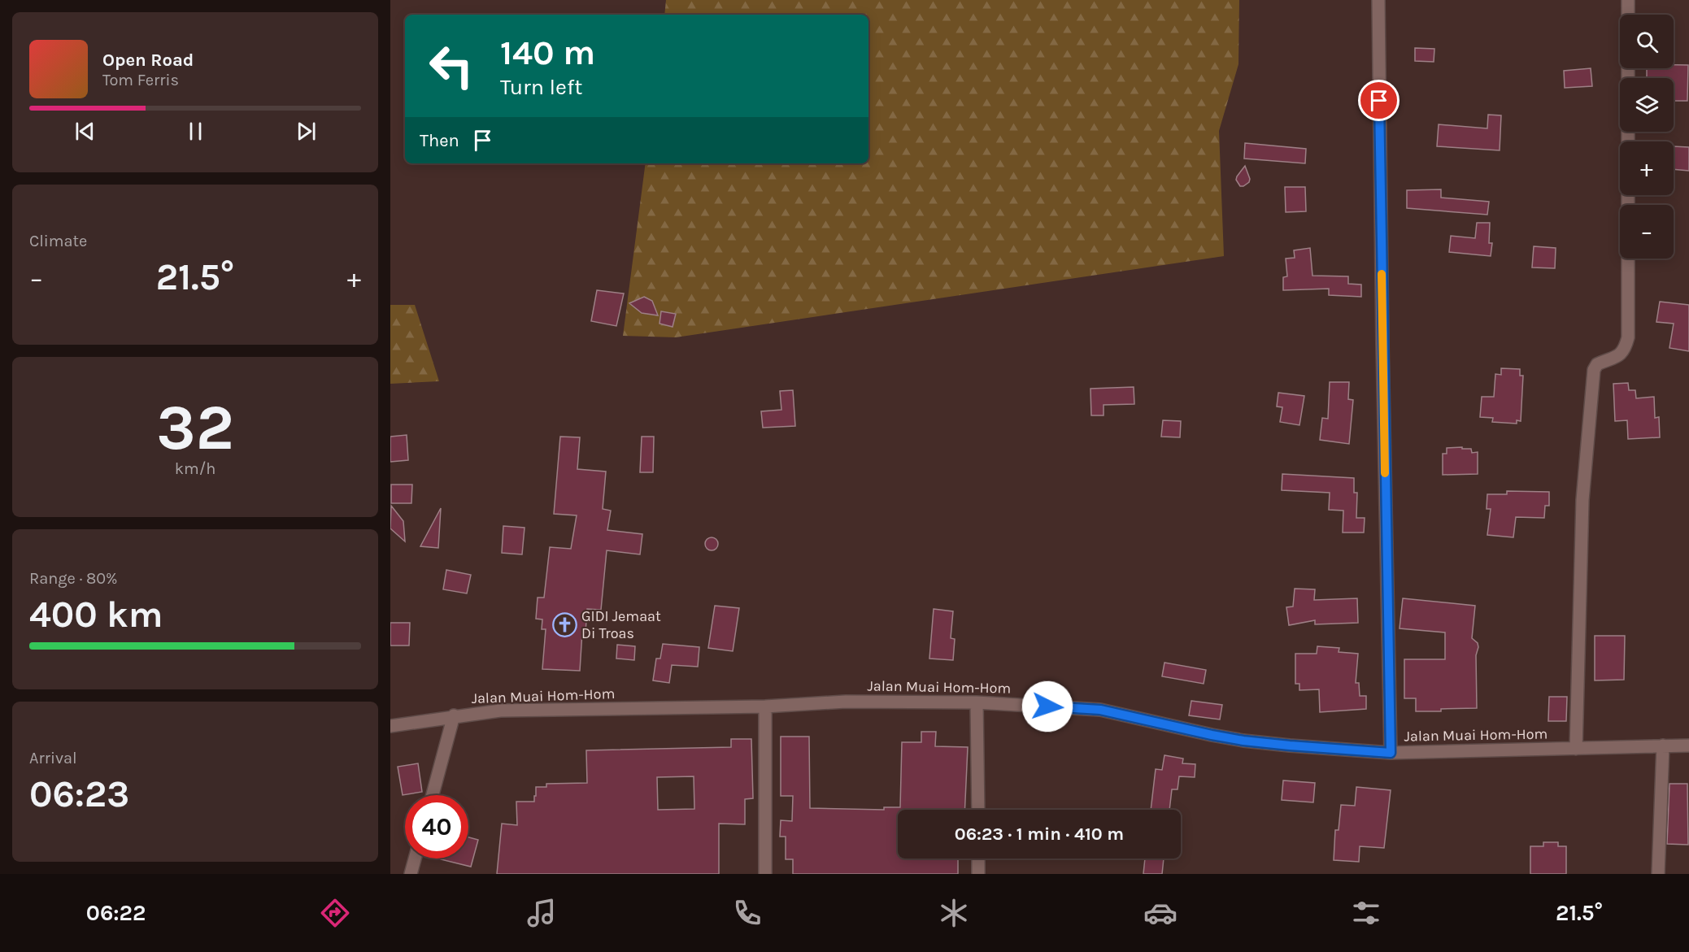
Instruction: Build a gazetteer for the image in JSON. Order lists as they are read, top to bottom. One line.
{"streets":{"street":["Jalan Muai Hom-Hom"]},"places":{"church":["GIDI Jemaat Di Troas"]},"page":{"map_buttons":["+","−"],"turn":["140 m","Turn left"],"song":["Open Road","Tom Ferris"],"then":"Then","tile":["Climate",["32","km/h"],["Range · 80%","400 km"],["Arrival","06:23"]],"heat":["−","21.5°","+"],"limit":"40","trip":"06:23 · 1 min · 410 m","tabs":["06:22","21.5°"]}}
